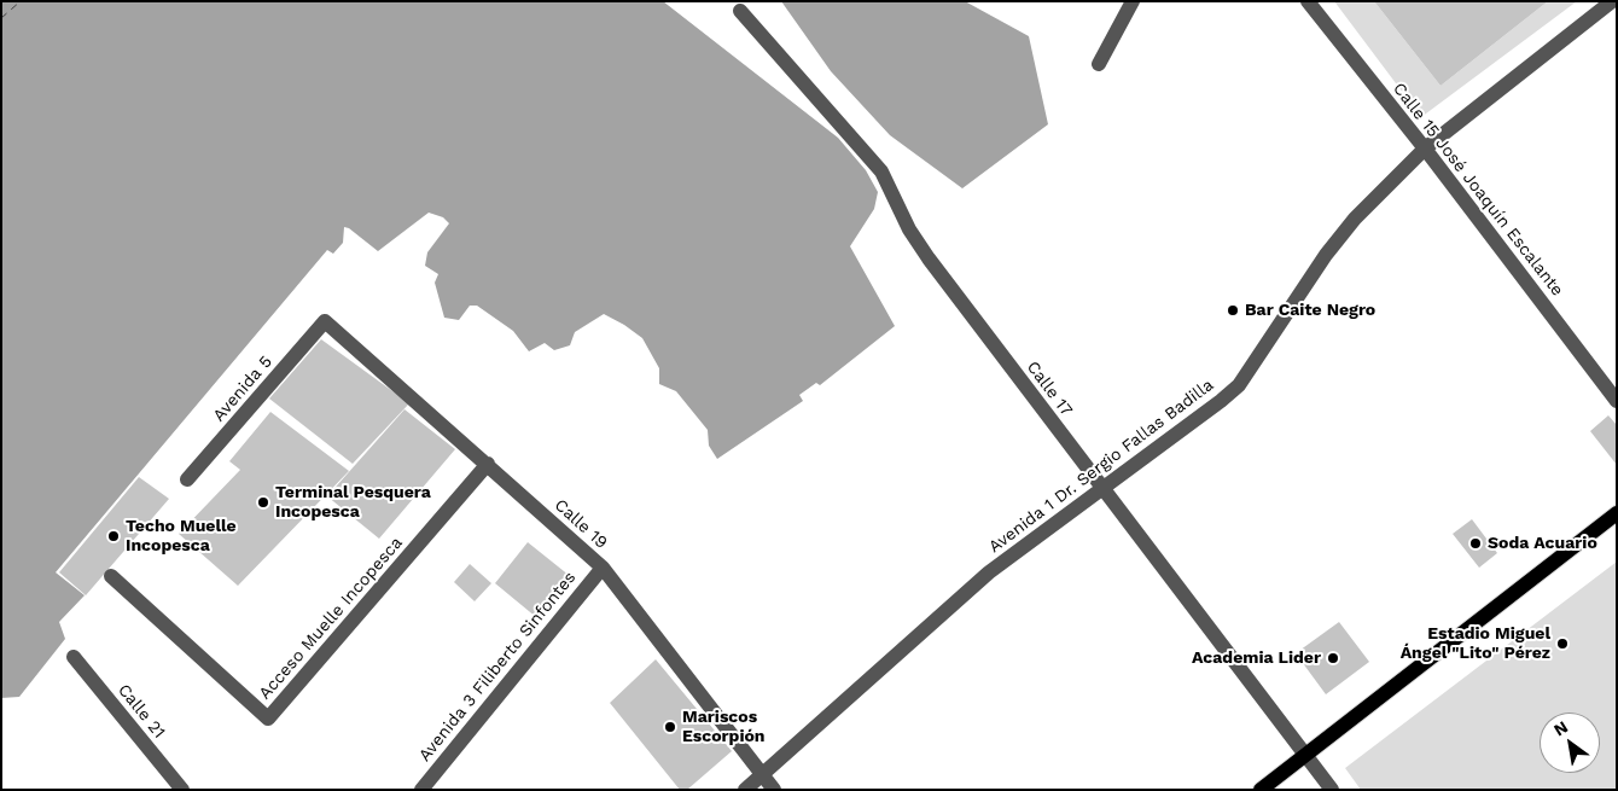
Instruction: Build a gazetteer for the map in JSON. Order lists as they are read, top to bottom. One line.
{"streets":{"street":["Calle 15 José Joaquín Escalante","Avenida 5","Calle 17","Avenida 1 Dr. Sergio Fallas Badilla","Calle 19","Acceso Muelle Incopesca","Avenida 3 Filiberto Sinfontes","Calle 21"]},"crossings":[["Calle 15 José Joaquín Escalante","Avenida 1 Dr. Sergio Fallas Badilla"],["Avenida 5","Calle 19"],["Calle 17","Avenida 1 Dr. Sergio Fallas Badilla"],["Avenida 1 Dr. Sergio Fallas Badilla","Calle 19"],["Calle 19","Acceso Muelle Incopesca"],["Calle 19","Avenida 3 Filiberto Sinfontes"]],"places":["Bar Caite Negro","Terminal Pesquera Incopesca","Techo Muelle Incopesca","Soda Acuario","Estadio Miguel Ángel \"Lito\" Pérez","Academia Lider","Mariscos Escorpión"],"north":"top left"}
